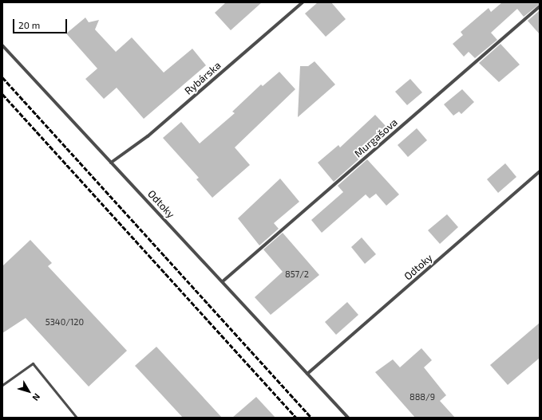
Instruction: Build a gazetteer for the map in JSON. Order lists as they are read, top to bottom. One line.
{"streets":{"street":["Rybárska","Murgašova","Odtoky"]},"crossings":[["Rybárska","Odtoky"],["Murgašova","Odtoky"]],"house_numbers":["857/2","5340/120","888/9"],"scale_bar":"20 m","north":"bottom right"}
